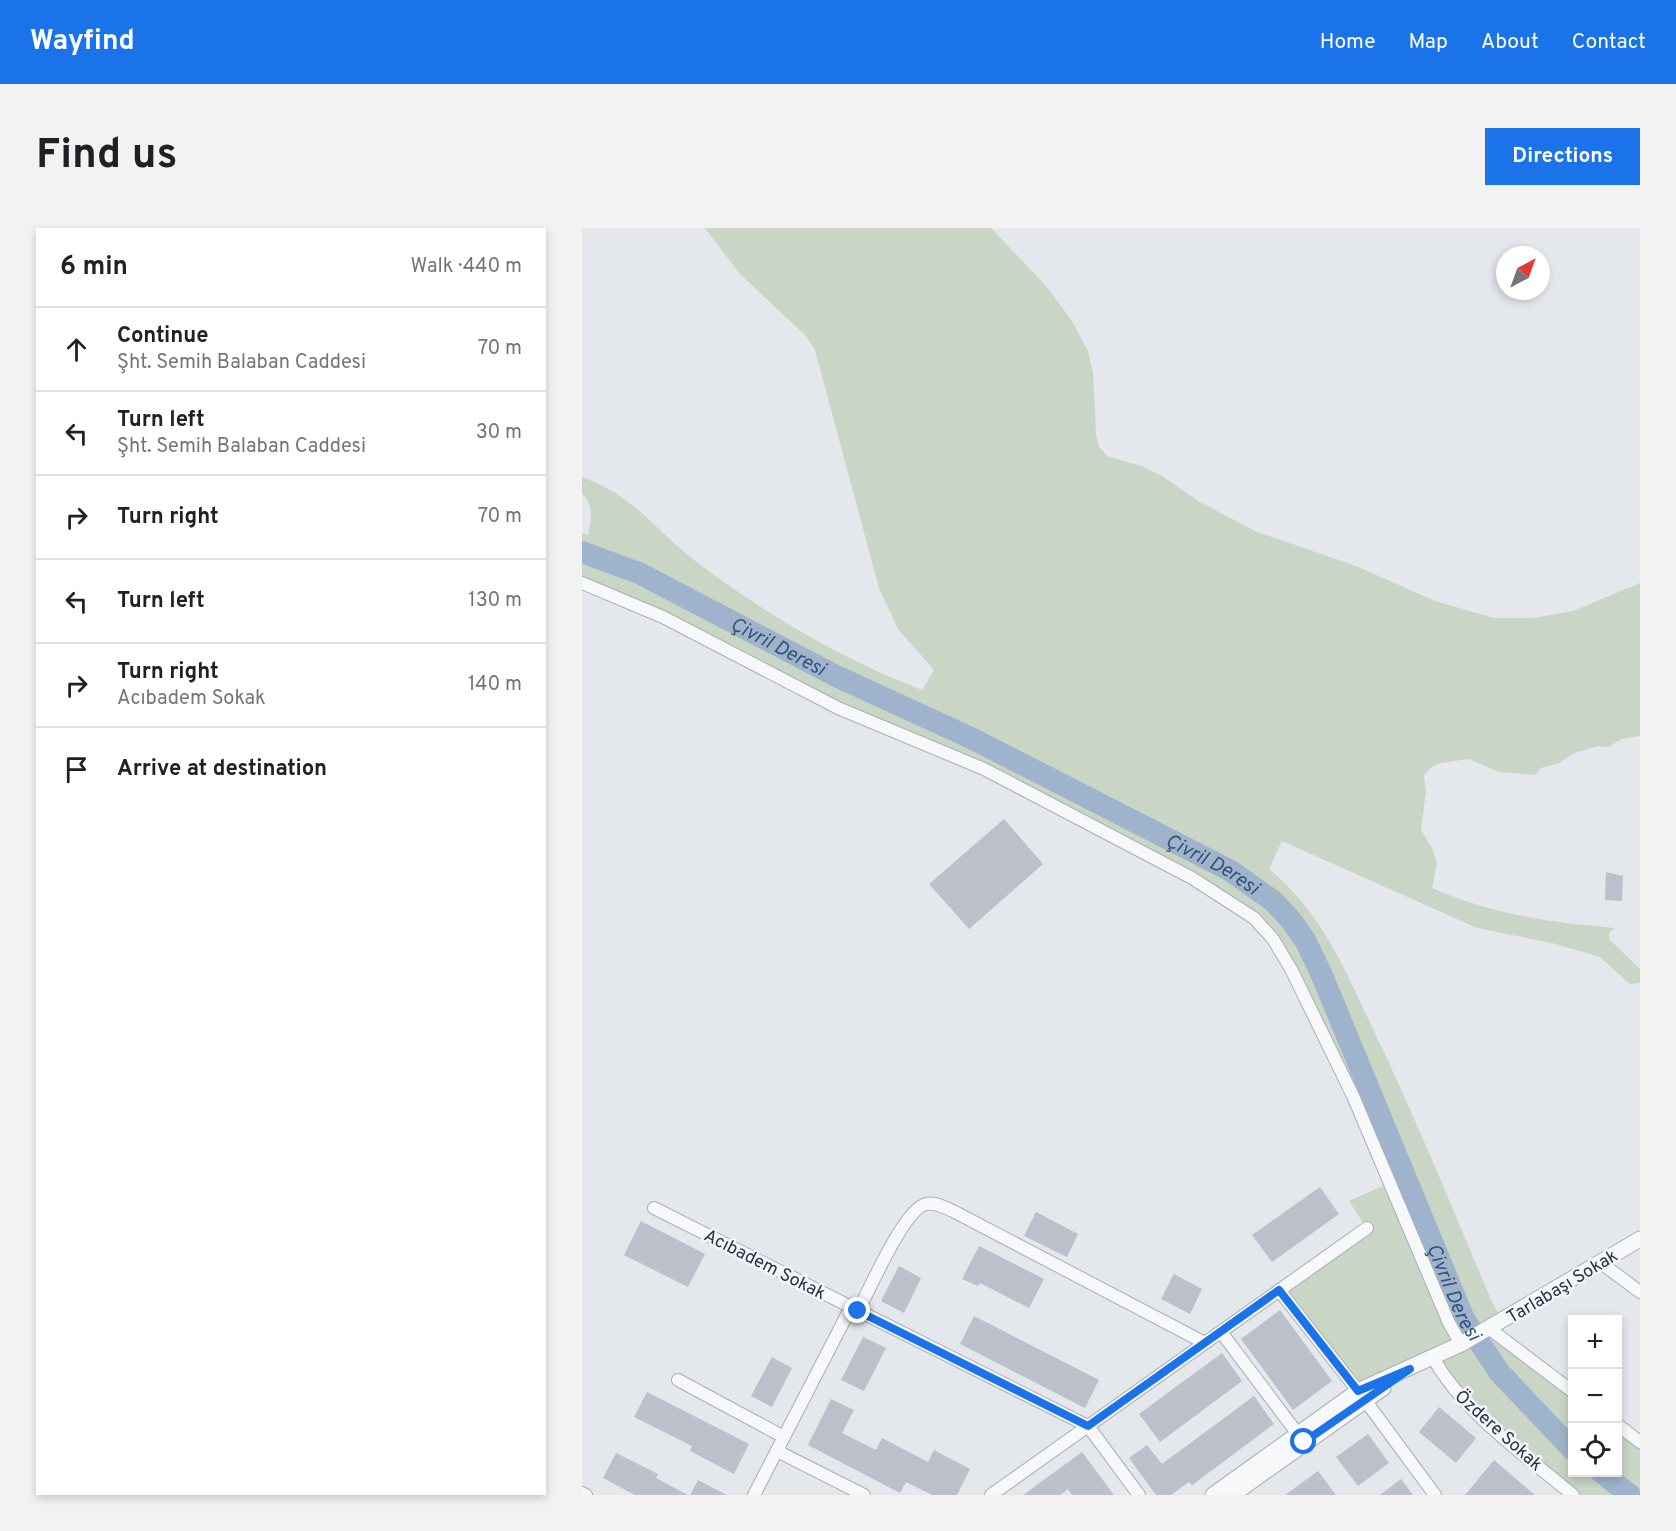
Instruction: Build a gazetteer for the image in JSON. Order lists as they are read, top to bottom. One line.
{"streets":{"street":["Acıbadem Sokak","Tarlabaşı Sokak","Özdere Sokak"]},"crossings":[["Tarlabaşı Sokak","Özdere Sokak"]],"water":["Çivril Deresi"],"north":"top right","page":{"header":"Wayfind","nav":["Home","Map","About","Contact"],"buttons":"Directions","title":"Find us","heading":["6 min","Walk · 440 m"],"list":[["Continue","Şht. Semih Balaban Caddesi","70 m"],["Turn left","Şht. Semih Balaban Caddesi","30 m"],["Turn right","70 m"],["Turn left","130 m"],["Turn right","Acıbadem Sokak","140 m"],"Arrive at destination"],"map_buttons":["+","−"]}}
